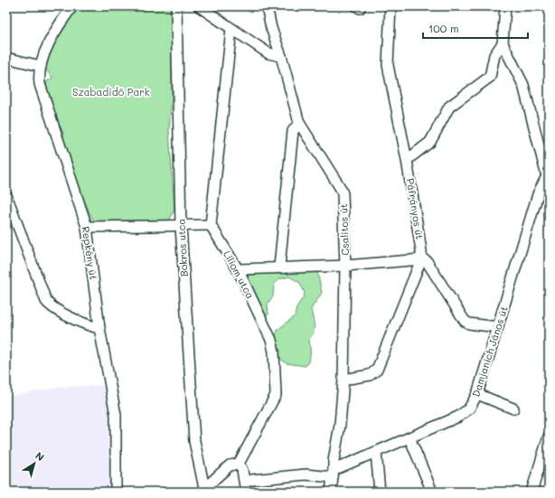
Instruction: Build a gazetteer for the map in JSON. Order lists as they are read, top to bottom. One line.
{"streets":{"street":["Páfrányos út","Csalitos út","Bokros utca","Repkény út","Liliom utca","Damjanich János út"]},"crossings":[["Páfrányos út","Csalitos út"],["Csalitos út","Damjanich János út"]],"parks":["Szabadidő Park"],"scale_bar":"100 m","north":"top right"}
